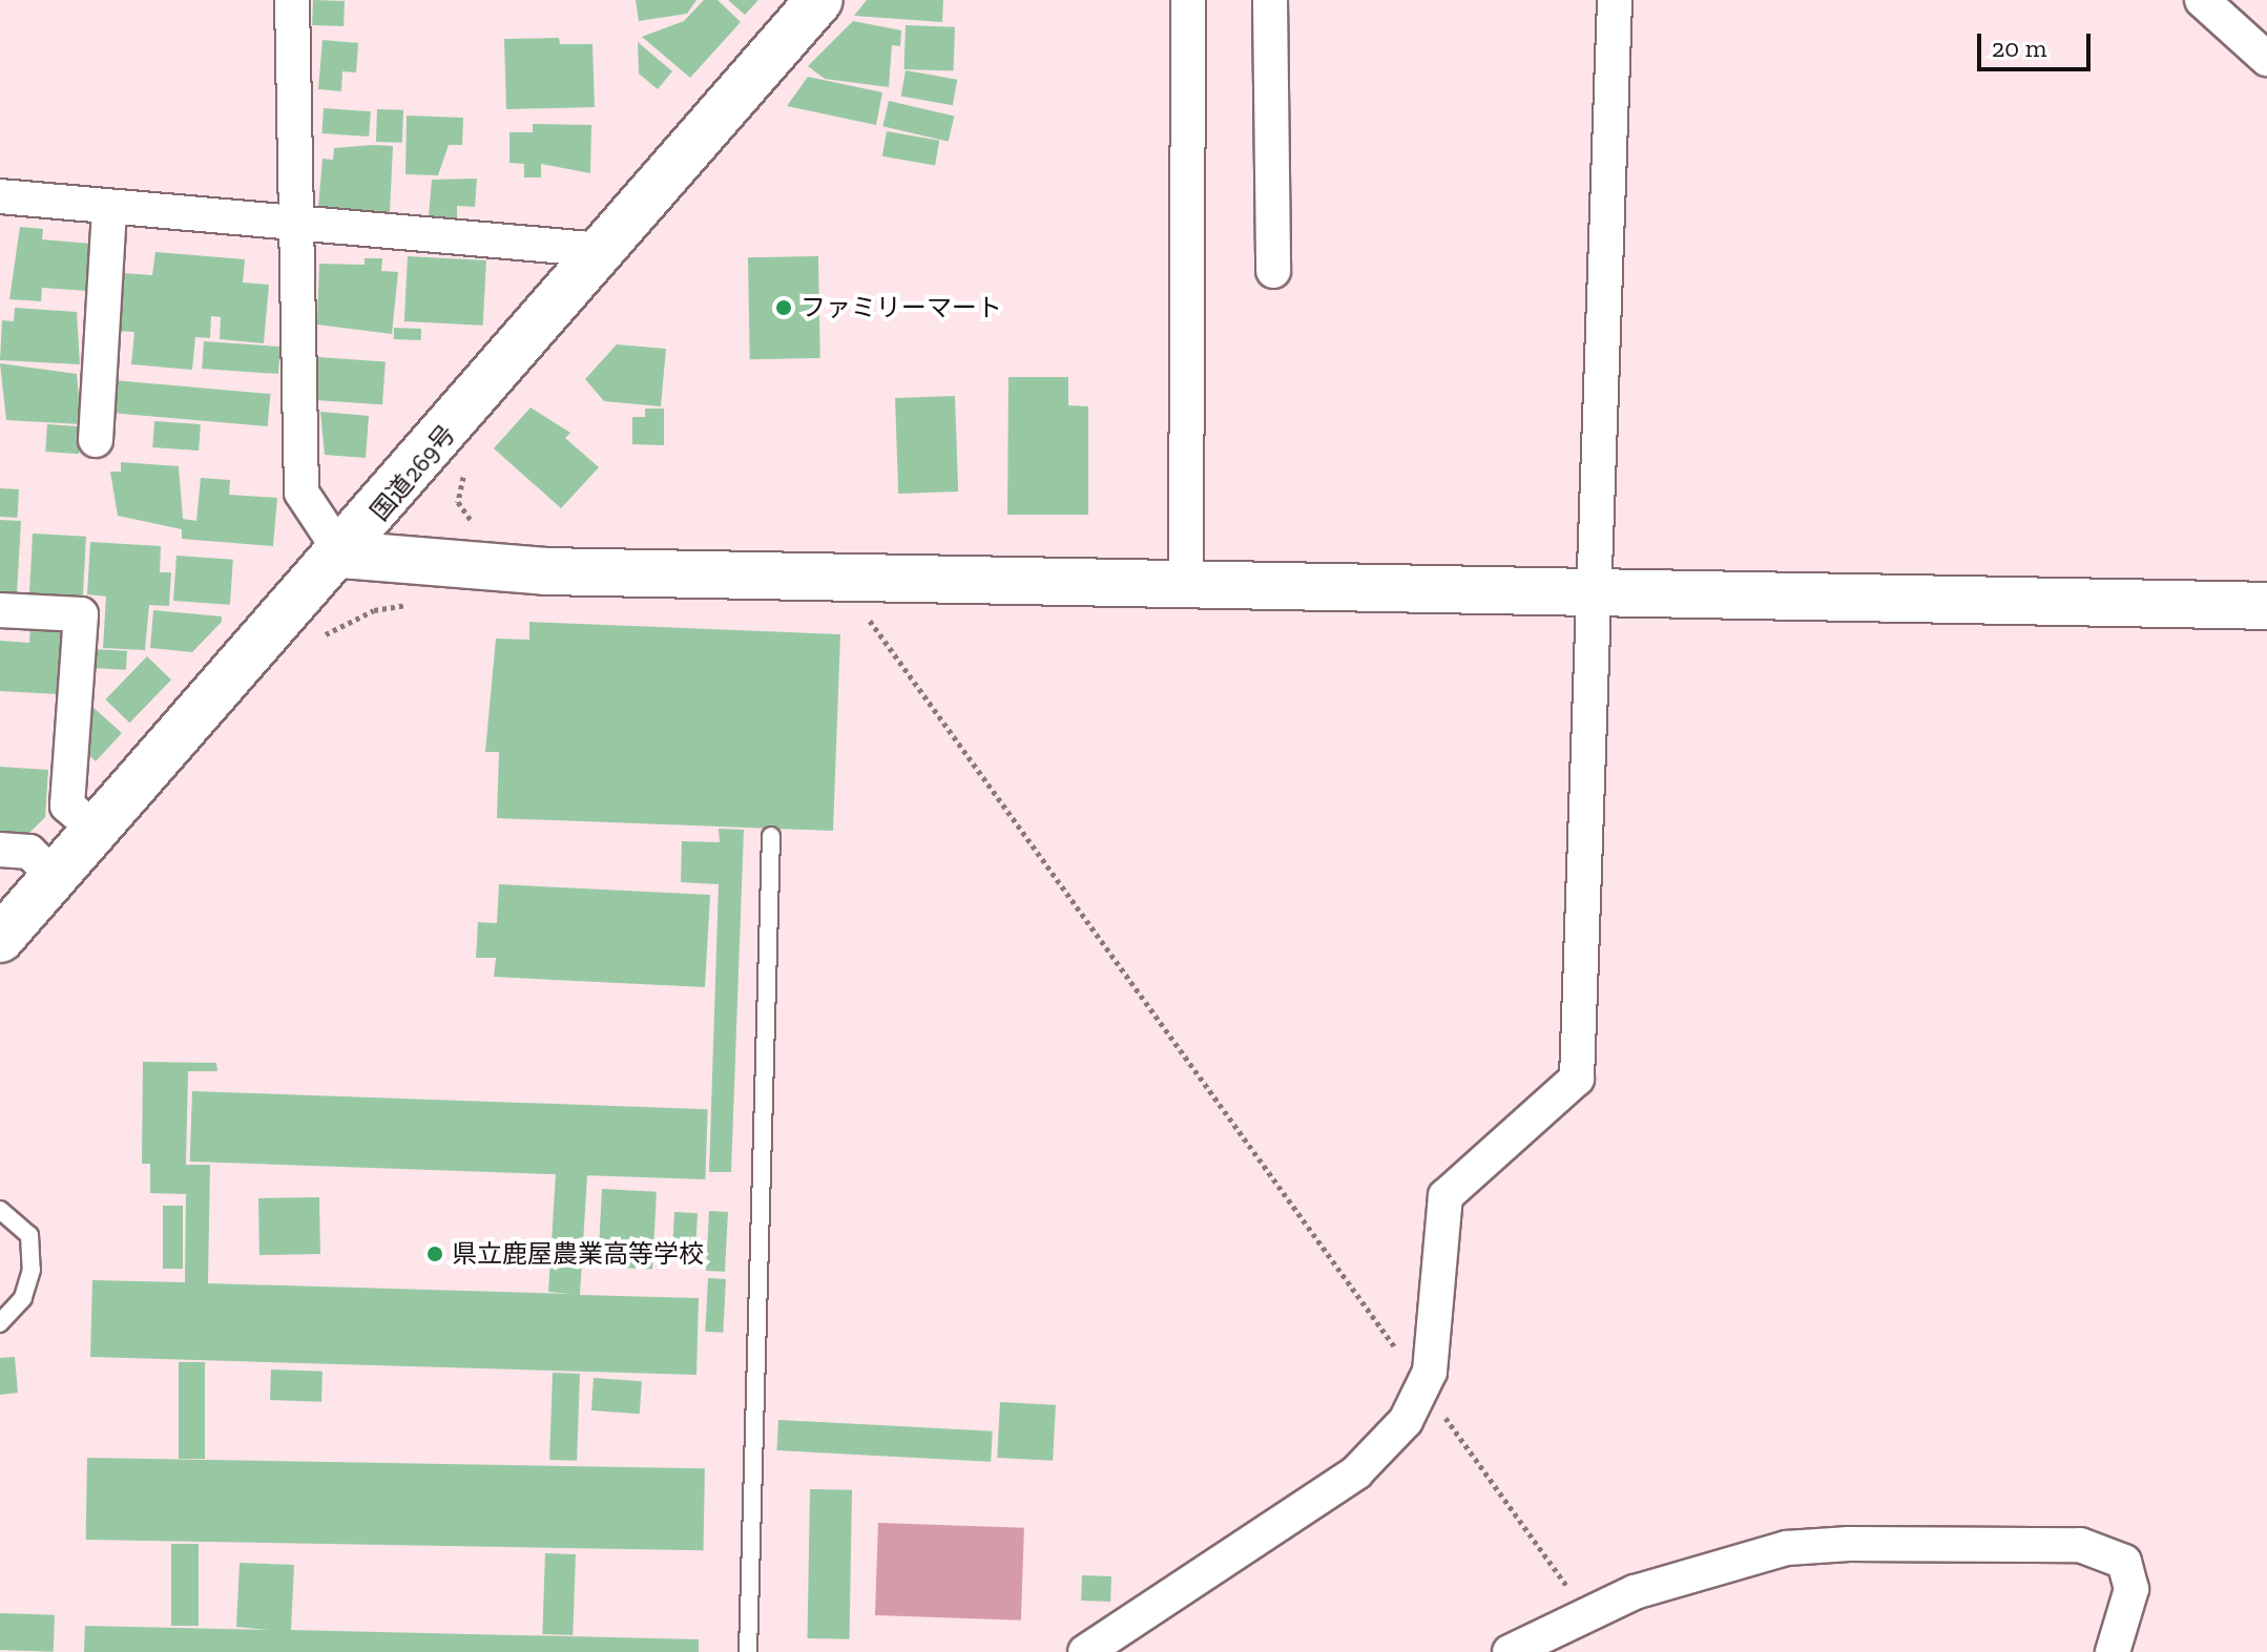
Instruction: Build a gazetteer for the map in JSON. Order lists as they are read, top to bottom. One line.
{"streets":{"main road":["国道269号"]},"places":["ファミリーマート","県立鹿屋農業高等学校"],"scale_bar":"20 m"}
